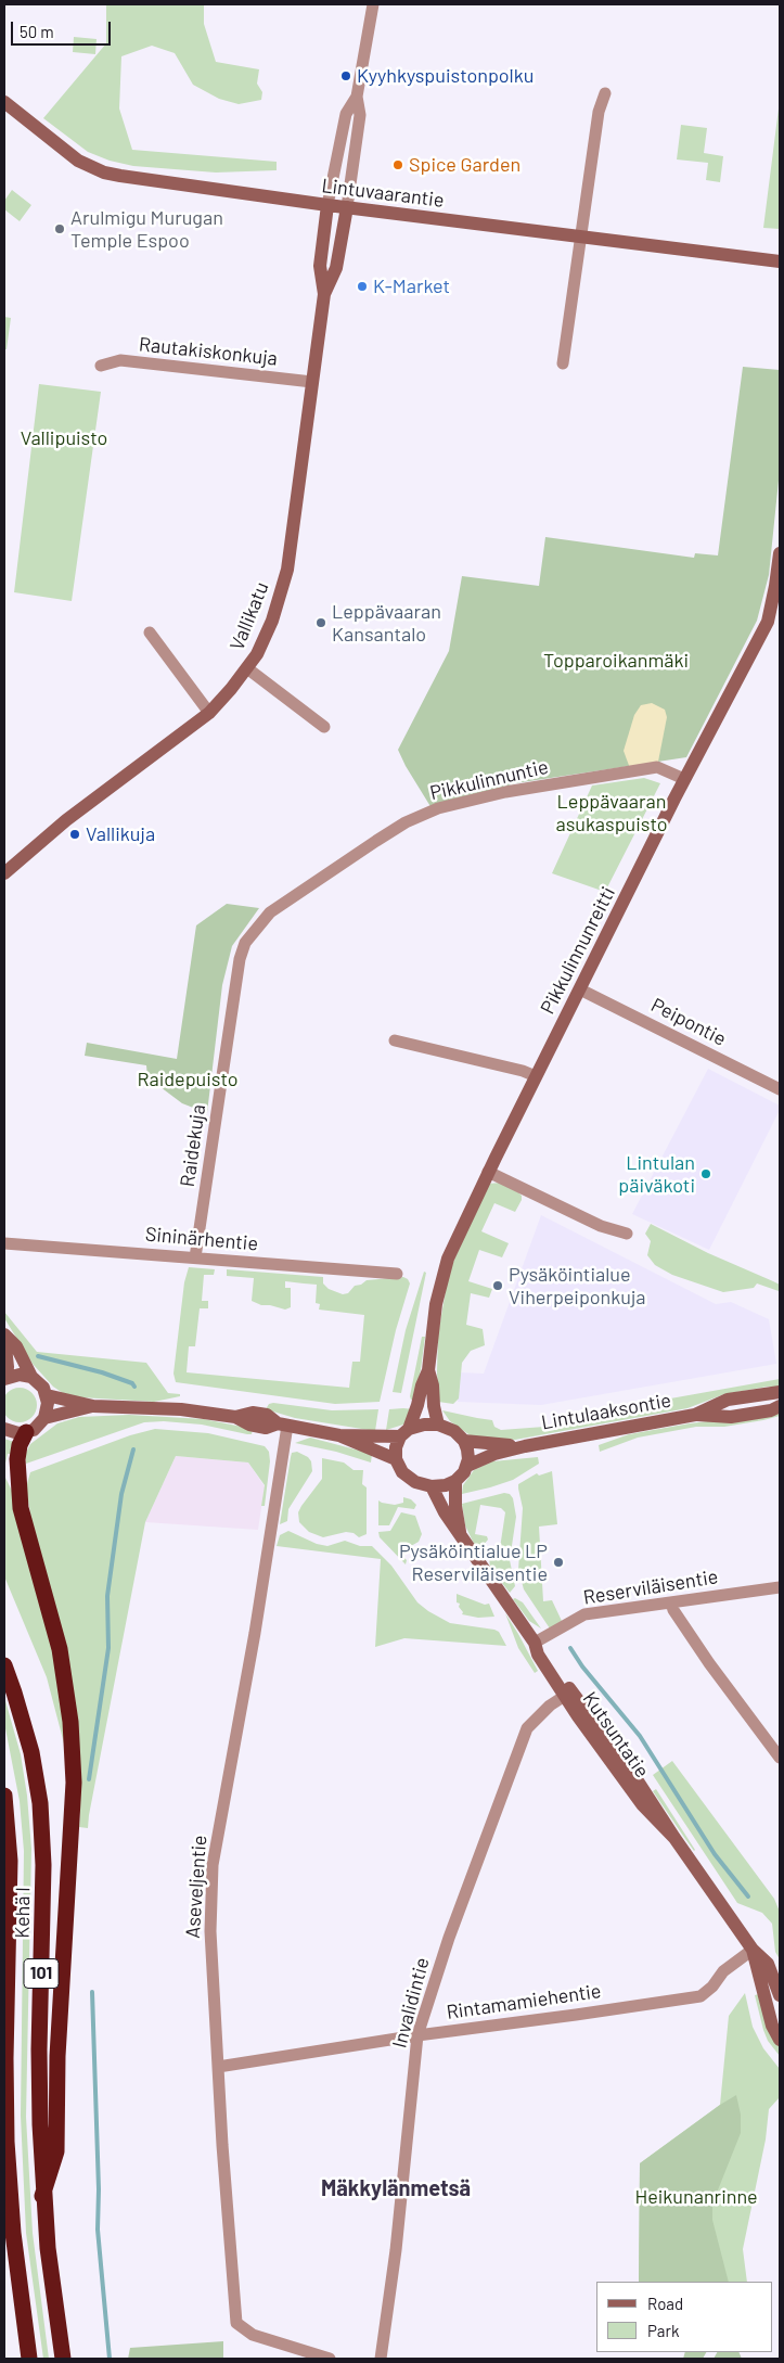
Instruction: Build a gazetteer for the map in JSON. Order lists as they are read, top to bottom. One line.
{"streets":{"highway":["Kehä I","101"],"street":["Lintuvaarantie","Rautakiskonkuja","Vallikatu","Pikkulinnuntie","Pikkulinnunreitti","Peipontie","Raidekuja","Sininärhentie","Lintulaaksontie","Reserviläisentie","Kutsuntatie","Aseveljentie","Rintamamiehentie","Invalidintie"]},"crossings":[["Lintuvaarantie","Vallikatu"],["Rautakiskonkuja","Vallikatu"],["Pikkulinnuntie","Pikkulinnunreitti"],["Pikkulinnuntie","Raidekuja"],["Pikkulinnunreitti","Peipontie"],["Pikkulinnunreitti","Lintulaaksontie"],["Pikkulinnunreitti","Kutsuntatie"],["Raidekuja","Sininärhentie"],["Lintulaaksontie","Kutsuntatie"],["Reserviläisentie","Kutsuntatie"],["Kutsuntatie","Rintamamiehentie"],["Kutsuntatie","Invalidintie"],["Aseveljentie","Rintamamiehentie"],["Kehä I","101"],["Rintamamiehentie","Invalidintie"]],"districts":["Mäkkylänmetsä"],"parks":["Vallipuisto","Topparoikanmäki","Leppävaaran asukaspuisto","Raidepuisto","Heikunanrinne"],"places":["Kyyhkyspuistonpolku","Spice Garden","Arulmigu Murugan Temple Espoo","K-Market","Leppävaaran Kansantalo","Vallikuja","Lintulan päiväkoti","Pysäköintialue Viherpeiponkuja","Pysäköintialue LP Reserviläisentie"],"legend":["Road","Park"],"scale_bar":"50 m"}
